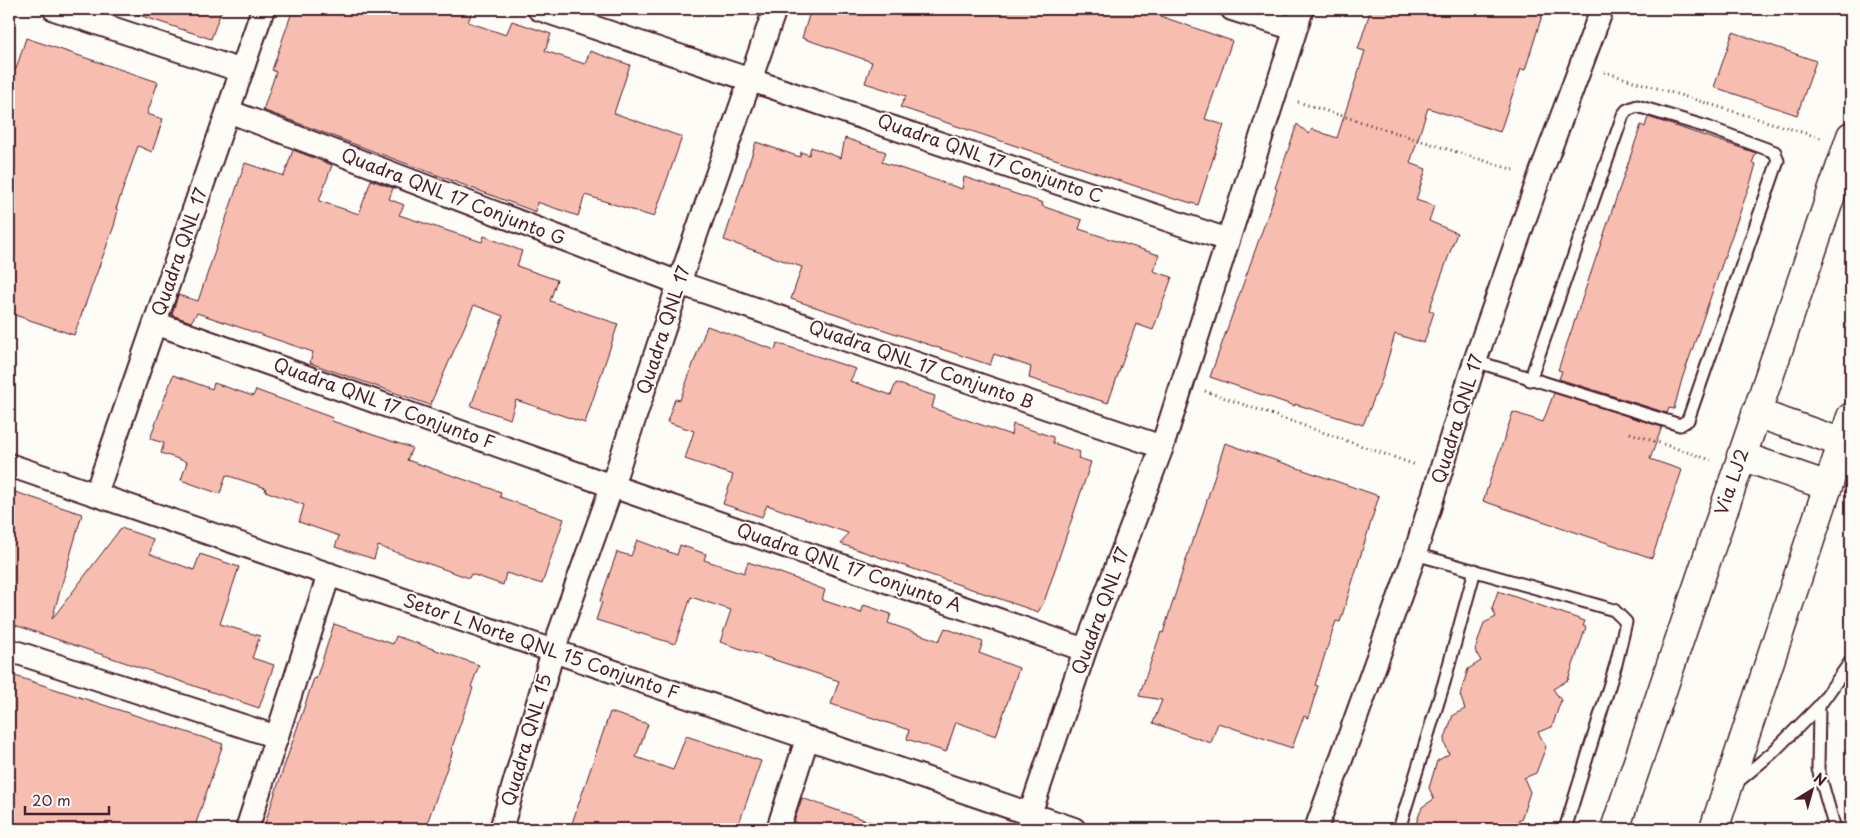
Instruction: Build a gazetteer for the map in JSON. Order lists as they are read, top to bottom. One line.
{"streets":{"main road":["Via LJ2"],"street":["Quadra QNL 17 Conjunto C","Quadra QNL 17 Conjunto G","Quadra QNL 17","Quadra QNL 17 Conjunto B","Quadra QNL 17 Conjunto F","Quadra QNL 17 Conjunto A","Setor L Norte QNL 15 Conjunto F","Quadra QNL 15"]},"crossings":[["Quadra QNL 17 Conjunto C","Quadra QNL 17"],["Quadra QNL 17 Conjunto G","Quadra QNL 17"],["Quadra QNL 17 Conjunto G","Quadra QNL 17 Conjunto B"],["Quadra QNL 17","Quadra QNL 17 Conjunto B"],["Quadra QNL 17","Quadra QNL 17 Conjunto F"],["Quadra QNL 17","Quadra QNL 17 Conjunto A"],["Quadra QNL 17","Setor L Norte QNL 15 Conjunto F"],["Quadra QNL 17","Quadra QNL 15"],["Quadra QNL 17 Conjunto F","Quadra QNL 17 Conjunto A"],["Setor L Norte QNL 15 Conjunto F","Quadra QNL 15"]],"scale_bar":"20 m","north":"top right"}
